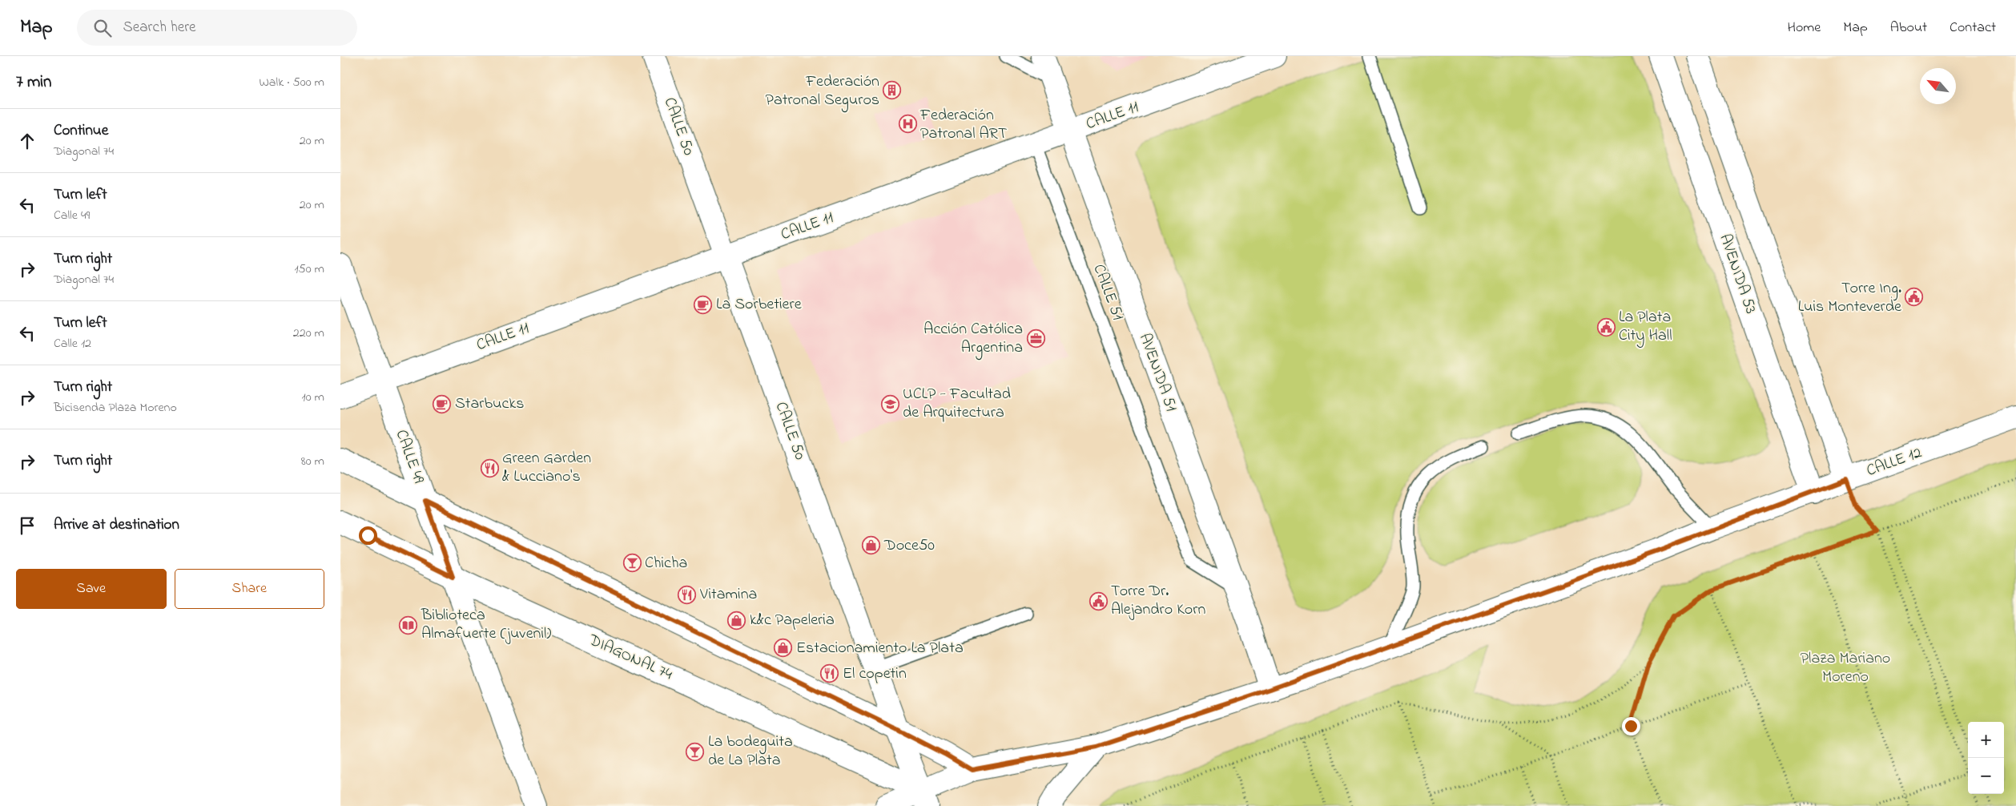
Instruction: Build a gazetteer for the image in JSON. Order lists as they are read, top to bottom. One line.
{"streets":{"street":["CALLE 11","CALLE 50","AVENIDA 53","AVENIDA 51","CALLE 49","CALLE 12","DIAGONAL 74"],"lane":["CALLE 51"]},"crossings":[["CALLE 11","CALLE 50"],["CALLE 11","CALLE 51"],["CALLE 11","AVENIDA 51"],["CALLE 11","CALLE 49"],["CALLE 50","CALLE 12"],["CALLE 50","DIAGONAL 74"],["AVENIDA 53","CALLE 12"],["CALLE 51","AVENIDA 51"],["AVENIDA 51","CALLE 12"],["CALLE 49","DIAGONAL 74"],["CALLE 12","DIAGONAL 74"]],"parks":["Plaza Mariano Moreno"],"places":{"building":["Federación Patronal Seguros"],"hospital":["Federación Patronal ART"],"public building":["Torre Ing. Luis Monteverde","La Plata City Hall","Torre Dr. Alejandro Korn"],"cafe":["La Sorbetiere","Starbucks"],"office":["Acción Católica Argentina"],"school or university":["UCLP - Facultad de Arquitectura"],"restaurant":["Green Garden & Lucciano's","Vitamina","El copetin"],"shop":["Doce50","k&c Papeleria","Estacionamiento La Plata"],"bar":["Chicha","La bodeguita de La Plata"],"library":["Biblioteca Almafuerte (juvenil)"]},"north":"top left","page":{"header":"Map","search":"Search here","nav":["Home","Map","About","Contact"],"heading":["7 min","Walk · 500 m"],"list":[["Continue","Diagonal 74","20 m"],["Turn left","Calle 49","20 m"],["Turn right","Diagonal 74","150 m"],["Turn left","Calle 12","220 m"],["Turn right","Bicisenda Plaza Moreno","10 m"],["Turn right","80 m"],"Arrive at destination"],"buttons":["Save","Share"],"map_buttons":["+","−"]}}
